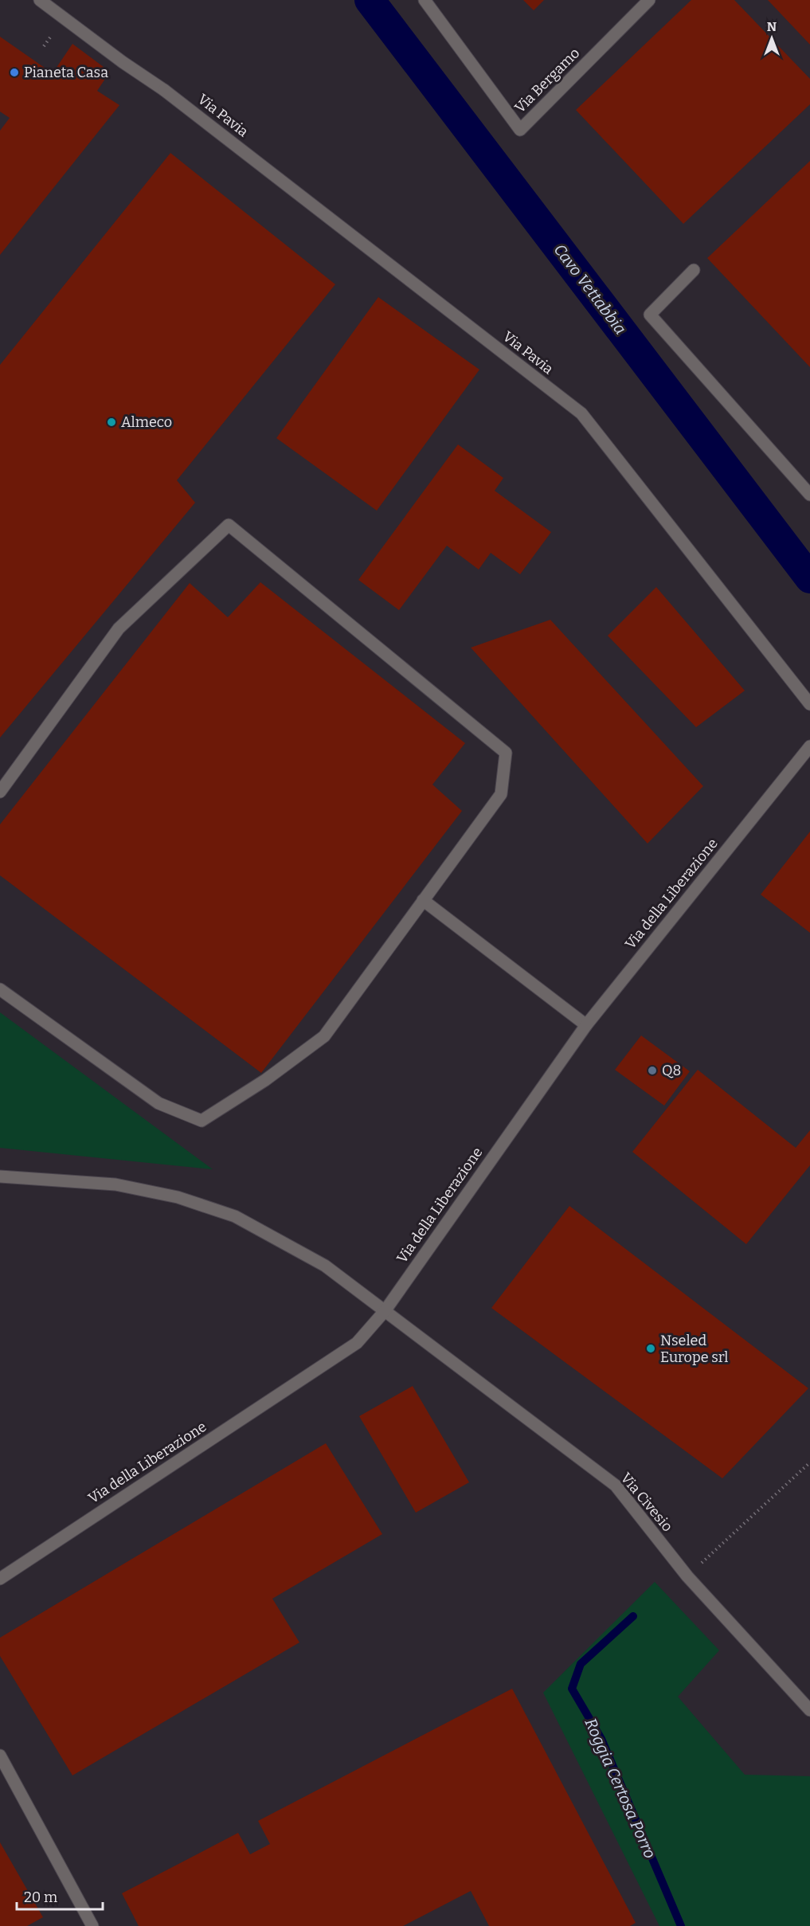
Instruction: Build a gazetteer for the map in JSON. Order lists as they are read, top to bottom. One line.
{"streets":{"street":["Via Bergamo","Via Pavia","Via della Liberazione","Via Civesio"]},"crossings":[["Via della Liberazione","Via Civesio"]],"water":["Cavo Vettabbia","Roggia Certosa Porro"],"places":["Pianeta Casa","Almeco","Q8","Nseled Europe srl"],"scale_bar":"20 m","north":"top"}
